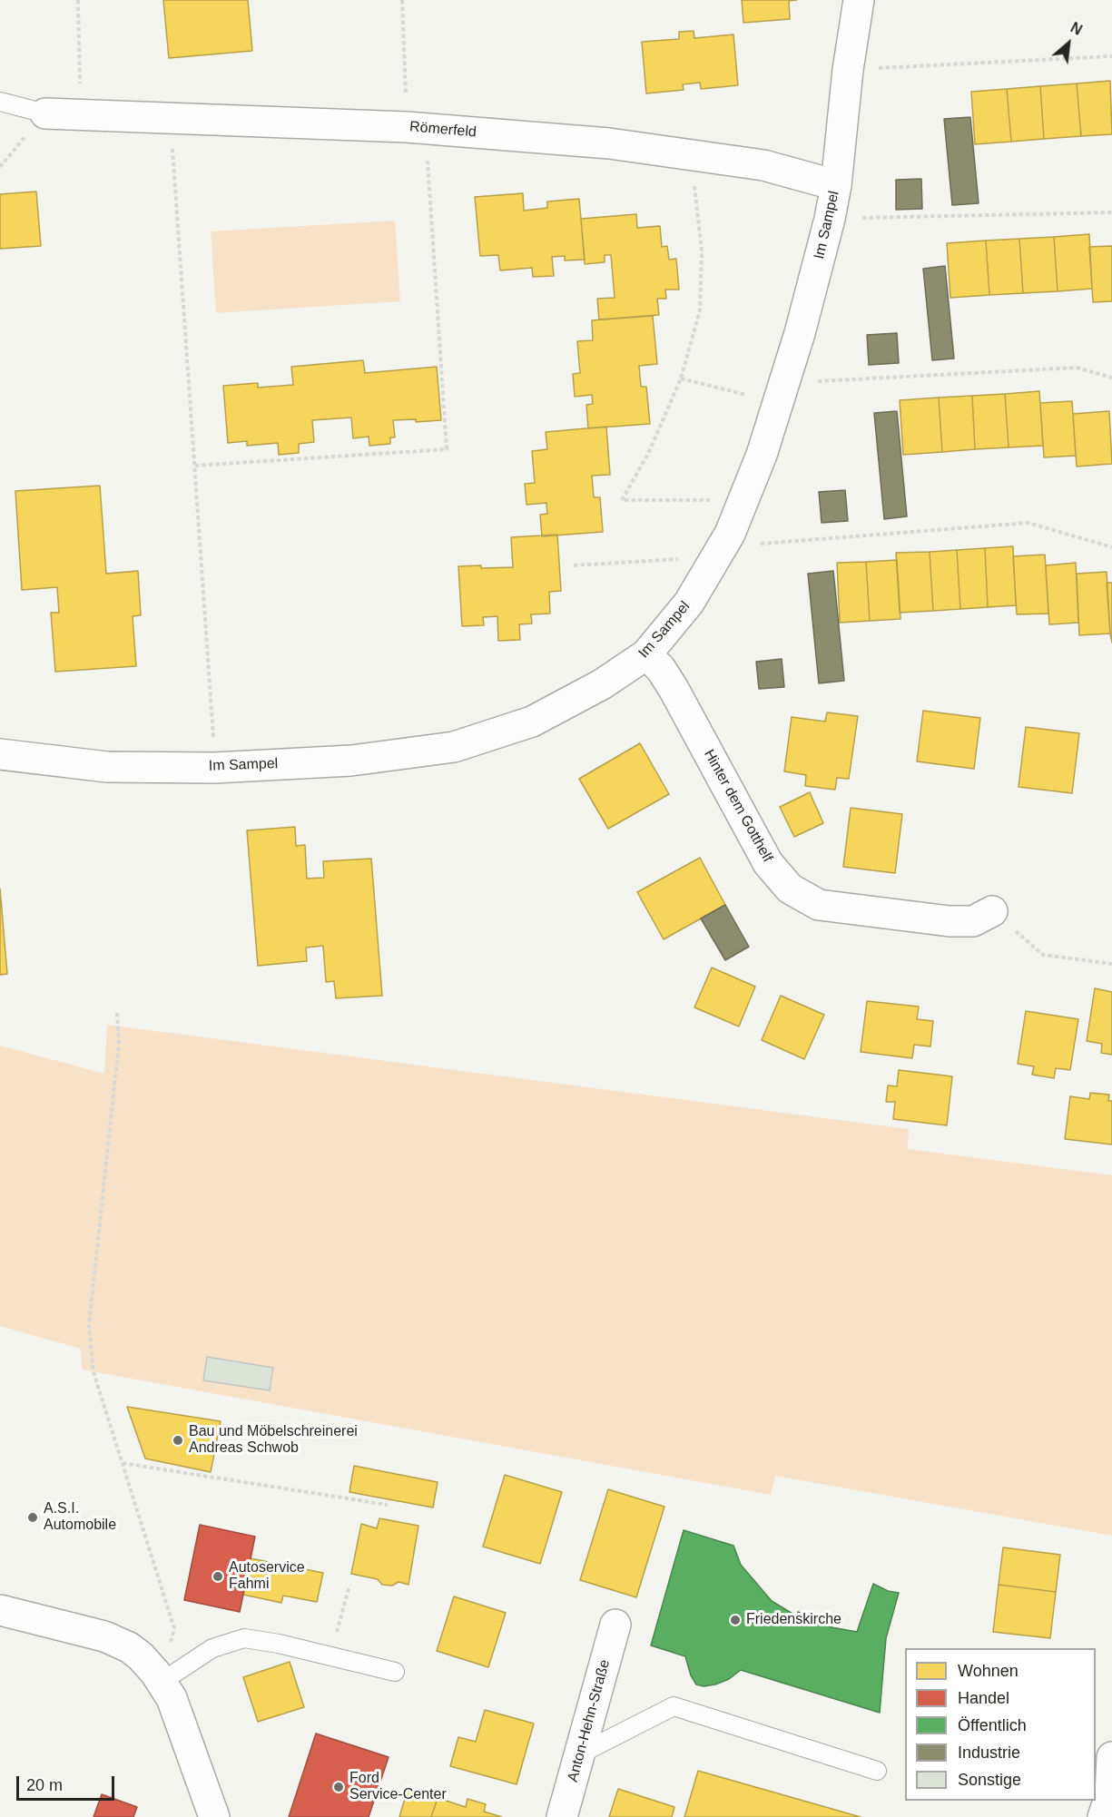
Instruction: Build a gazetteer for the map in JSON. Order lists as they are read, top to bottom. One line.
{"streets":{"street":["Römerfeld","Im Sampel","Hinter dem Gotthelf","Anton-Hehn-Straße"]},"crossings":[["Römerfeld","Im Sampel"],["Im Sampel","Hinter dem Gotthelf"]],"places":["Bau und Möbelschreinerei Andreas Schwob","A.S.I. Automobile","Autoservice Fahmi","Friedenskirche","Ford Service-Center"],"legend":["Wohnen","Handel","Öffentlich","Industrie","Sonstige"],"scale_bar":"20 m","north":"top right"}
